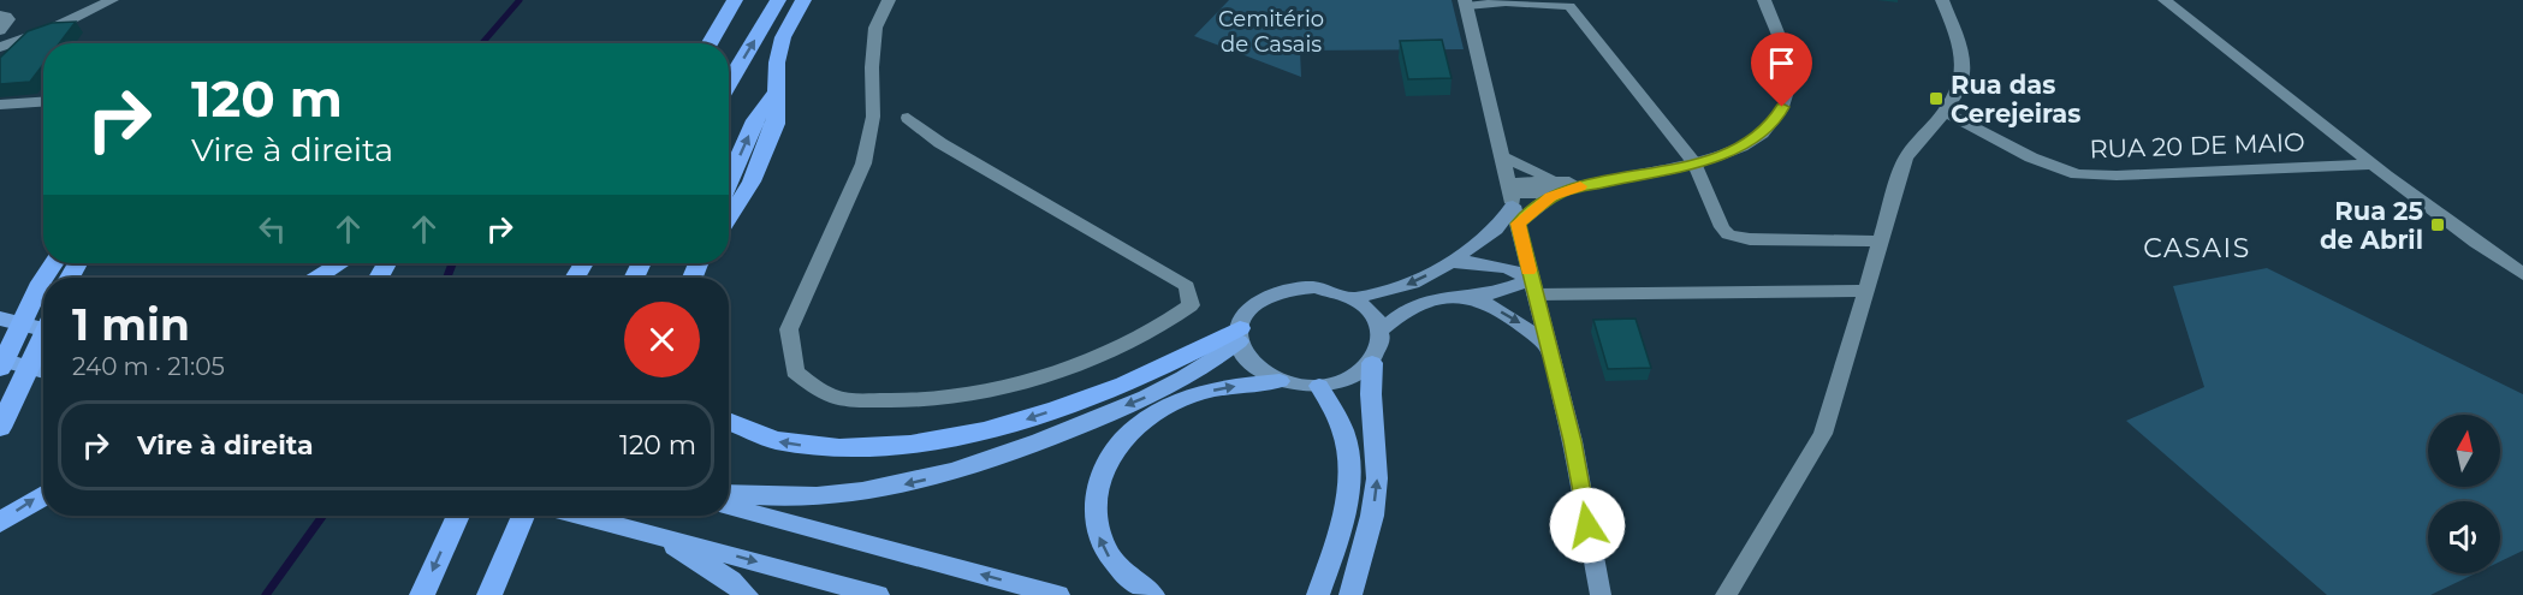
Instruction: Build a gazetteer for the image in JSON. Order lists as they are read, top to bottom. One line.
{"streets":{"street":["RUA 20 DE MAIO"]},"districts":["CASAIS"],"parks":["Cemitério de Casais"],"places":{"transit":["Rua das Cerejeiras","Rua 25 de Abril"]},"north":"top","page":{"turn":["120 m","Vire à direita"],"heading":["1 min","240 m · 21:05"],"list":[{"name":"Vire à direita","value":"120 m"}]}}
